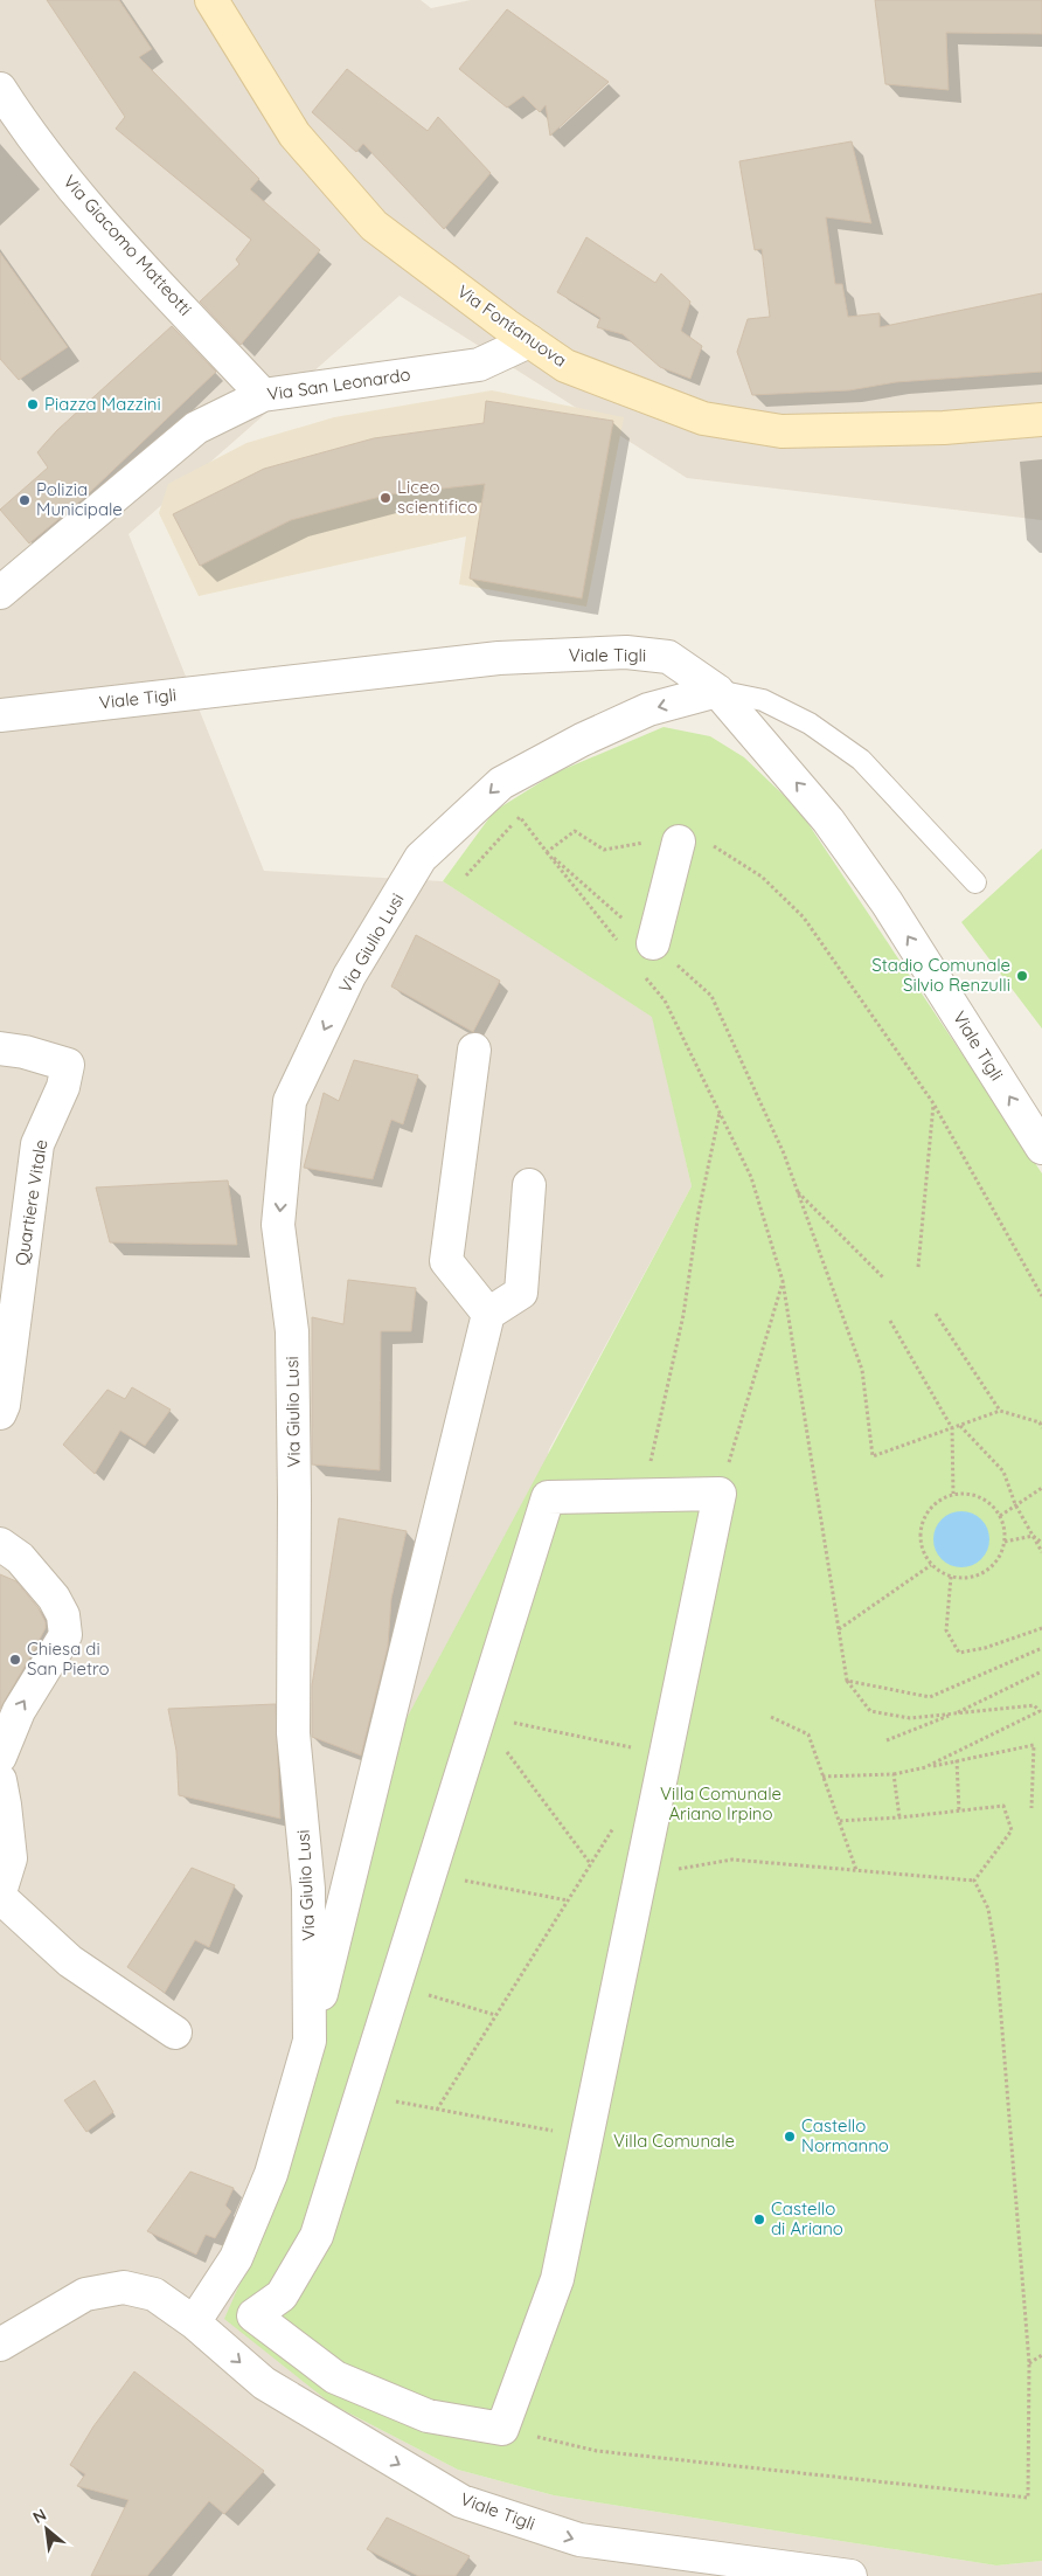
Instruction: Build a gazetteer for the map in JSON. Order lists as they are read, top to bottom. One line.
{"streets":{"street":["Via Giacomo Matteotti","Via Fontanuova","Via San Leonardo","Viale Tigli","Via Giulio Lusi","Quartiere Vitale"]},"crossings":[["Via Giacomo Matteotti","Via San Leonardo"],["Via Fontanuova","Via San Leonardo"],["Viale Tigli","Via Giulio Lusi"]],"parks":["Villa Comunale Ariano Irpino","Villa Comunale"],"places":["Piazza Mazzini","Liceo scientifico","Polizia Municipale","Stadio Comunale Silvio Renzulli","Chiesa di San Pietro","Castello Normanno","Castello di Ariano"],"north":"top left"}
